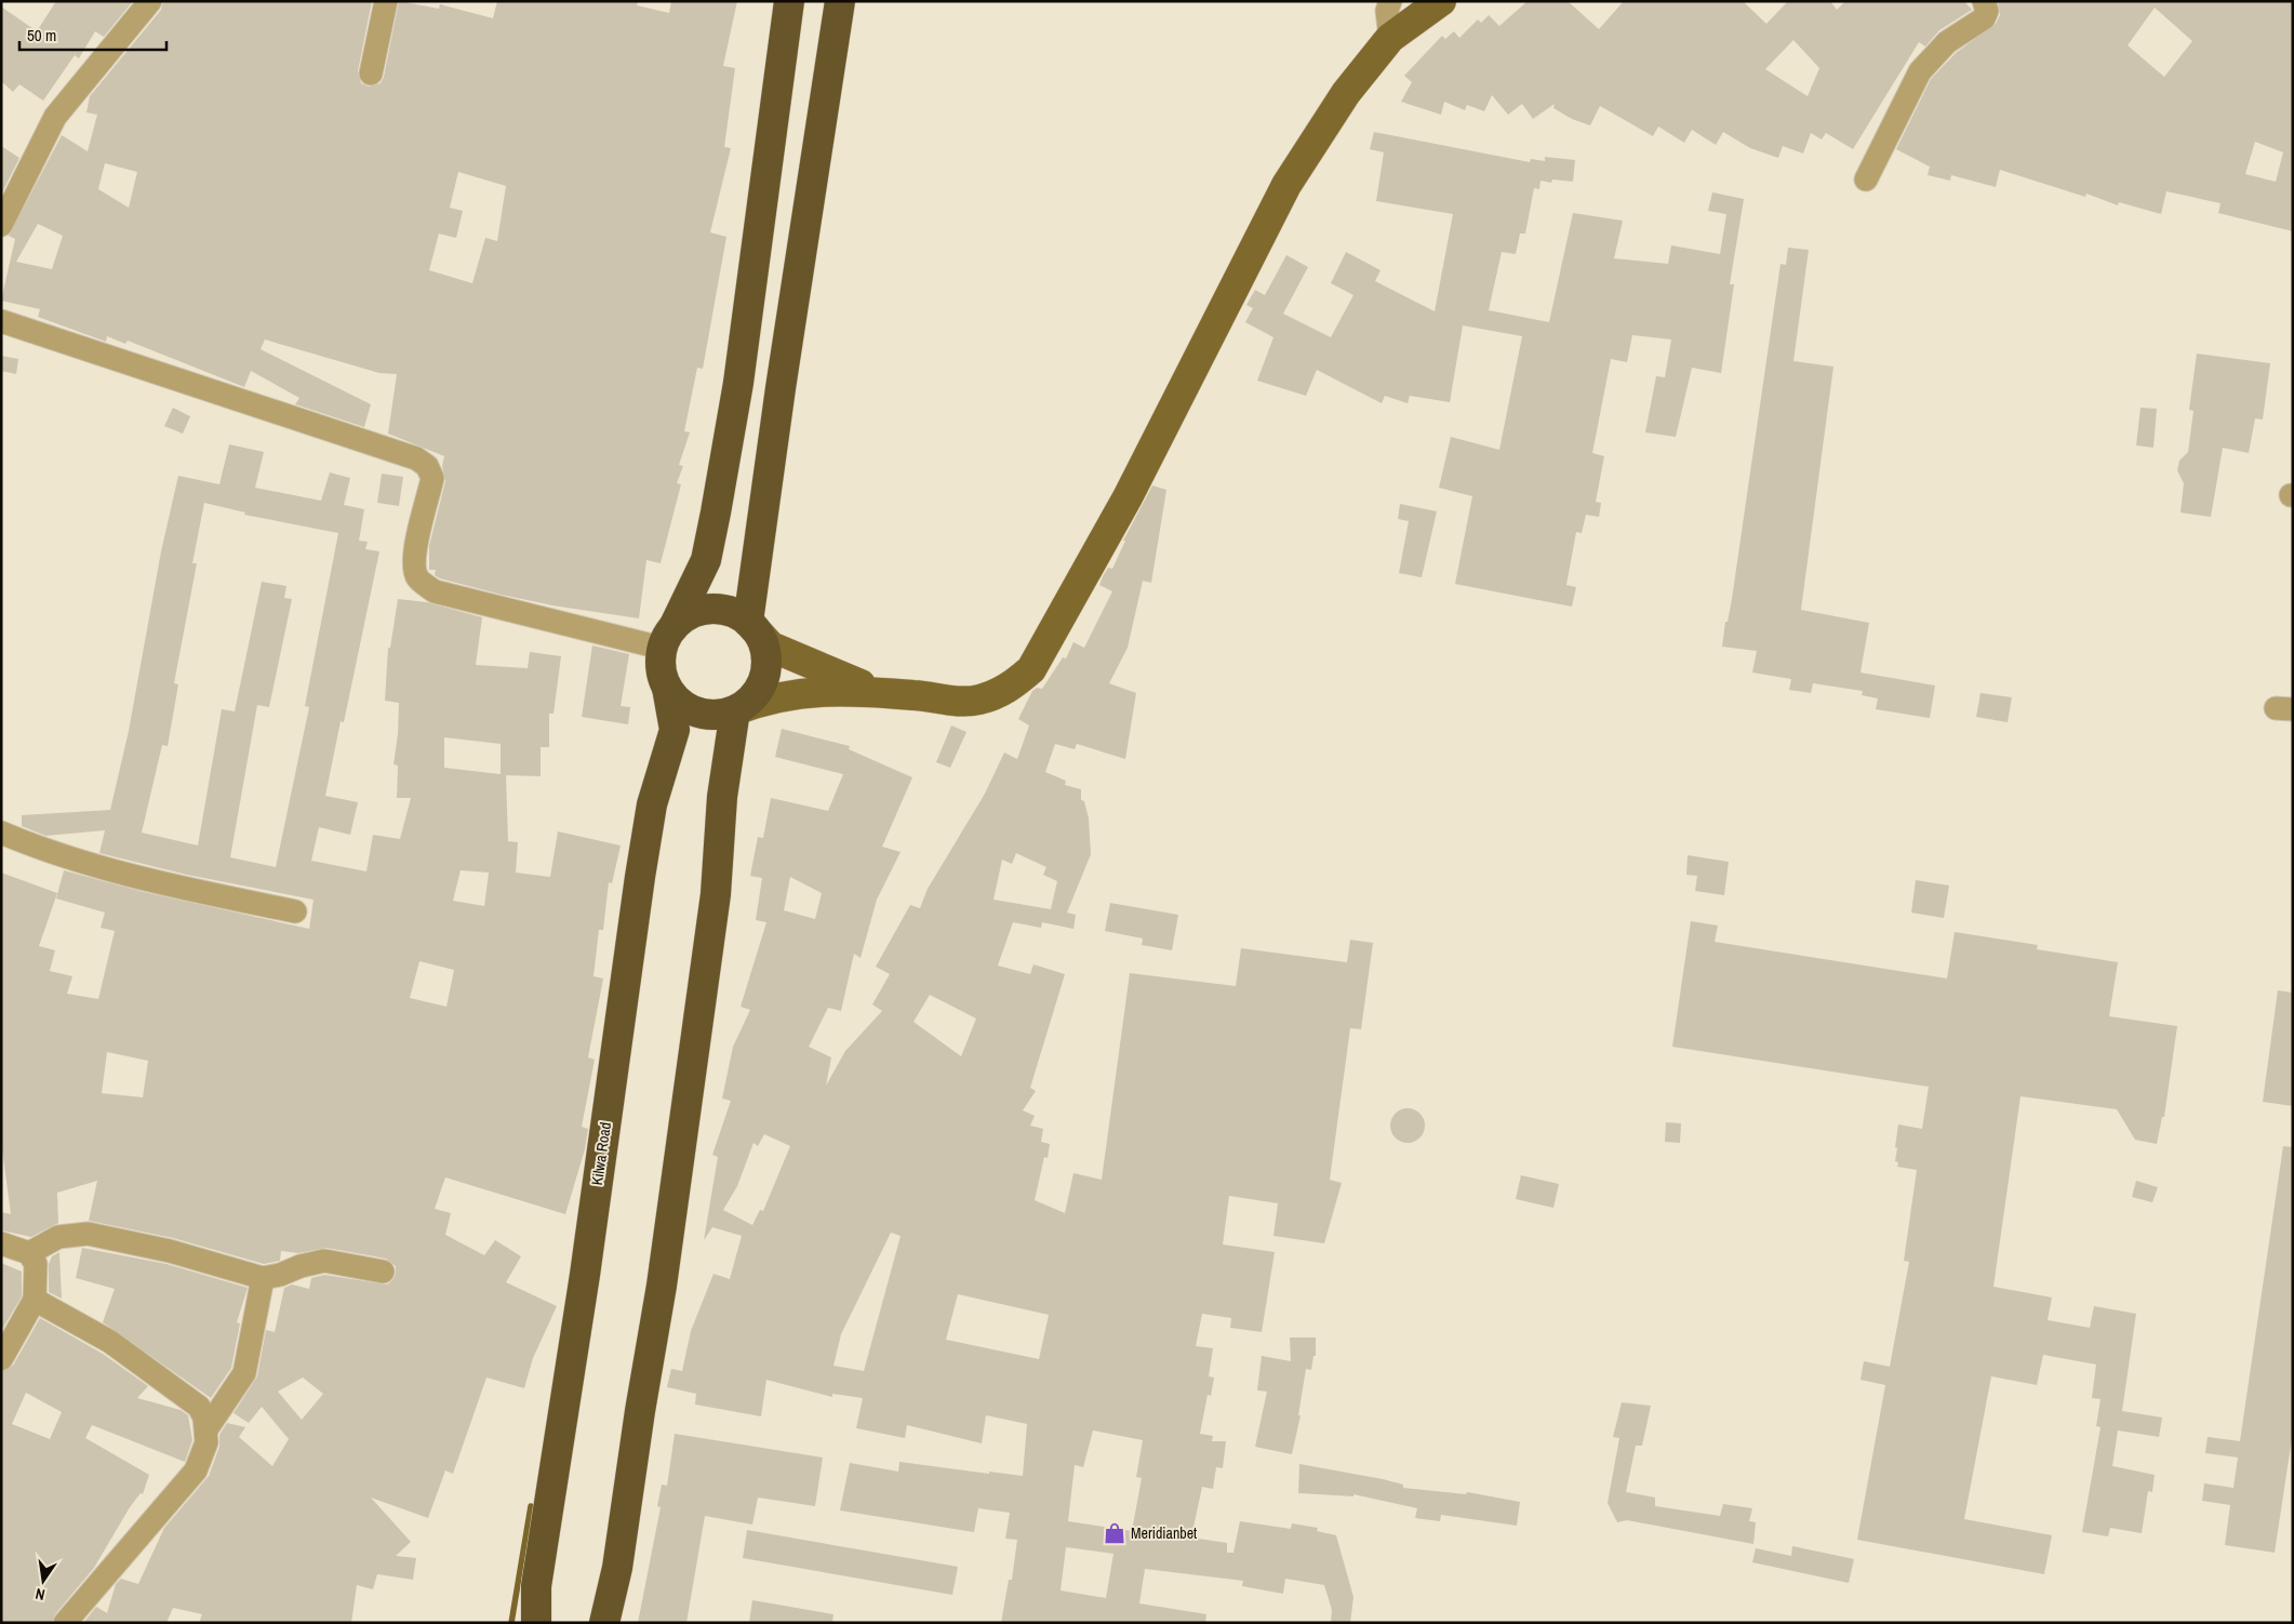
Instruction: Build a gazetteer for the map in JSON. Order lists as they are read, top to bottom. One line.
{"streets":{"highway":["Kilwa Road"]},"places":{"shop":["Meridianbet"]},"scale_bar":"50 m","north":"bottom"}
